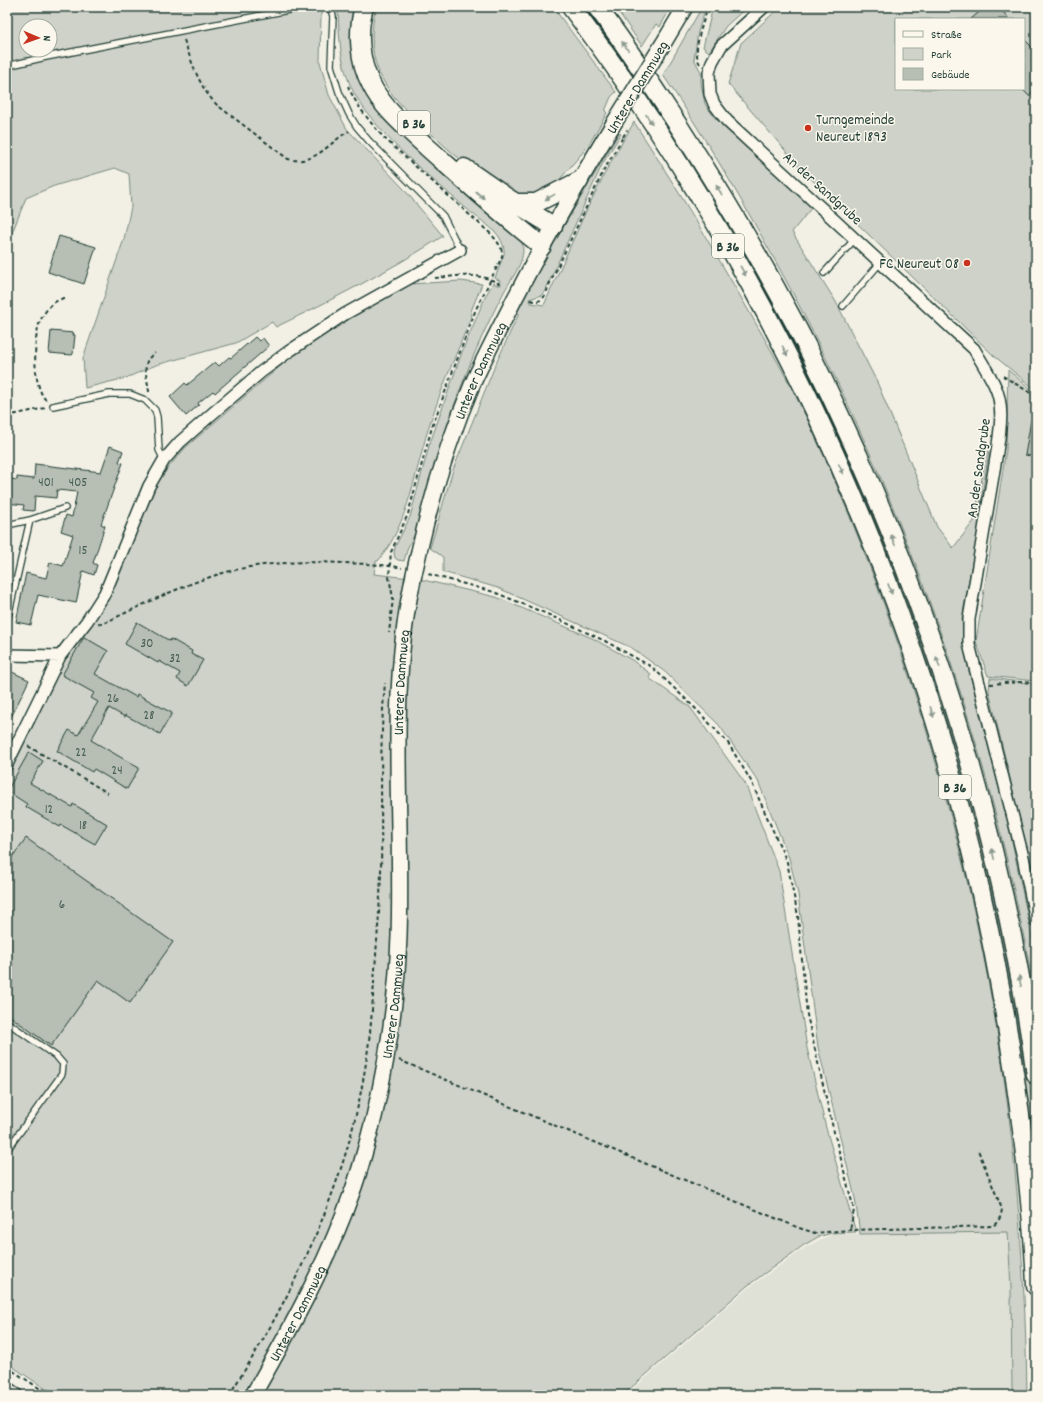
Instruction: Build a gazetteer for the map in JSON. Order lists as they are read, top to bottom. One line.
{"streets":{"highway":["B 36"],"main road":["Unterer Dammweg"],"street":["An der Sandgrube"]},"crossings":[["Unterer Dammweg","B 36"]],"places":["Turngemeinde Neureut 1893","FC Neureut 08"],"house_numbers":["401","405","15","30","32","26","28","22","24","12","18","6"],"legend":["Straße","Park","Gebäude"],"north":"right"}
